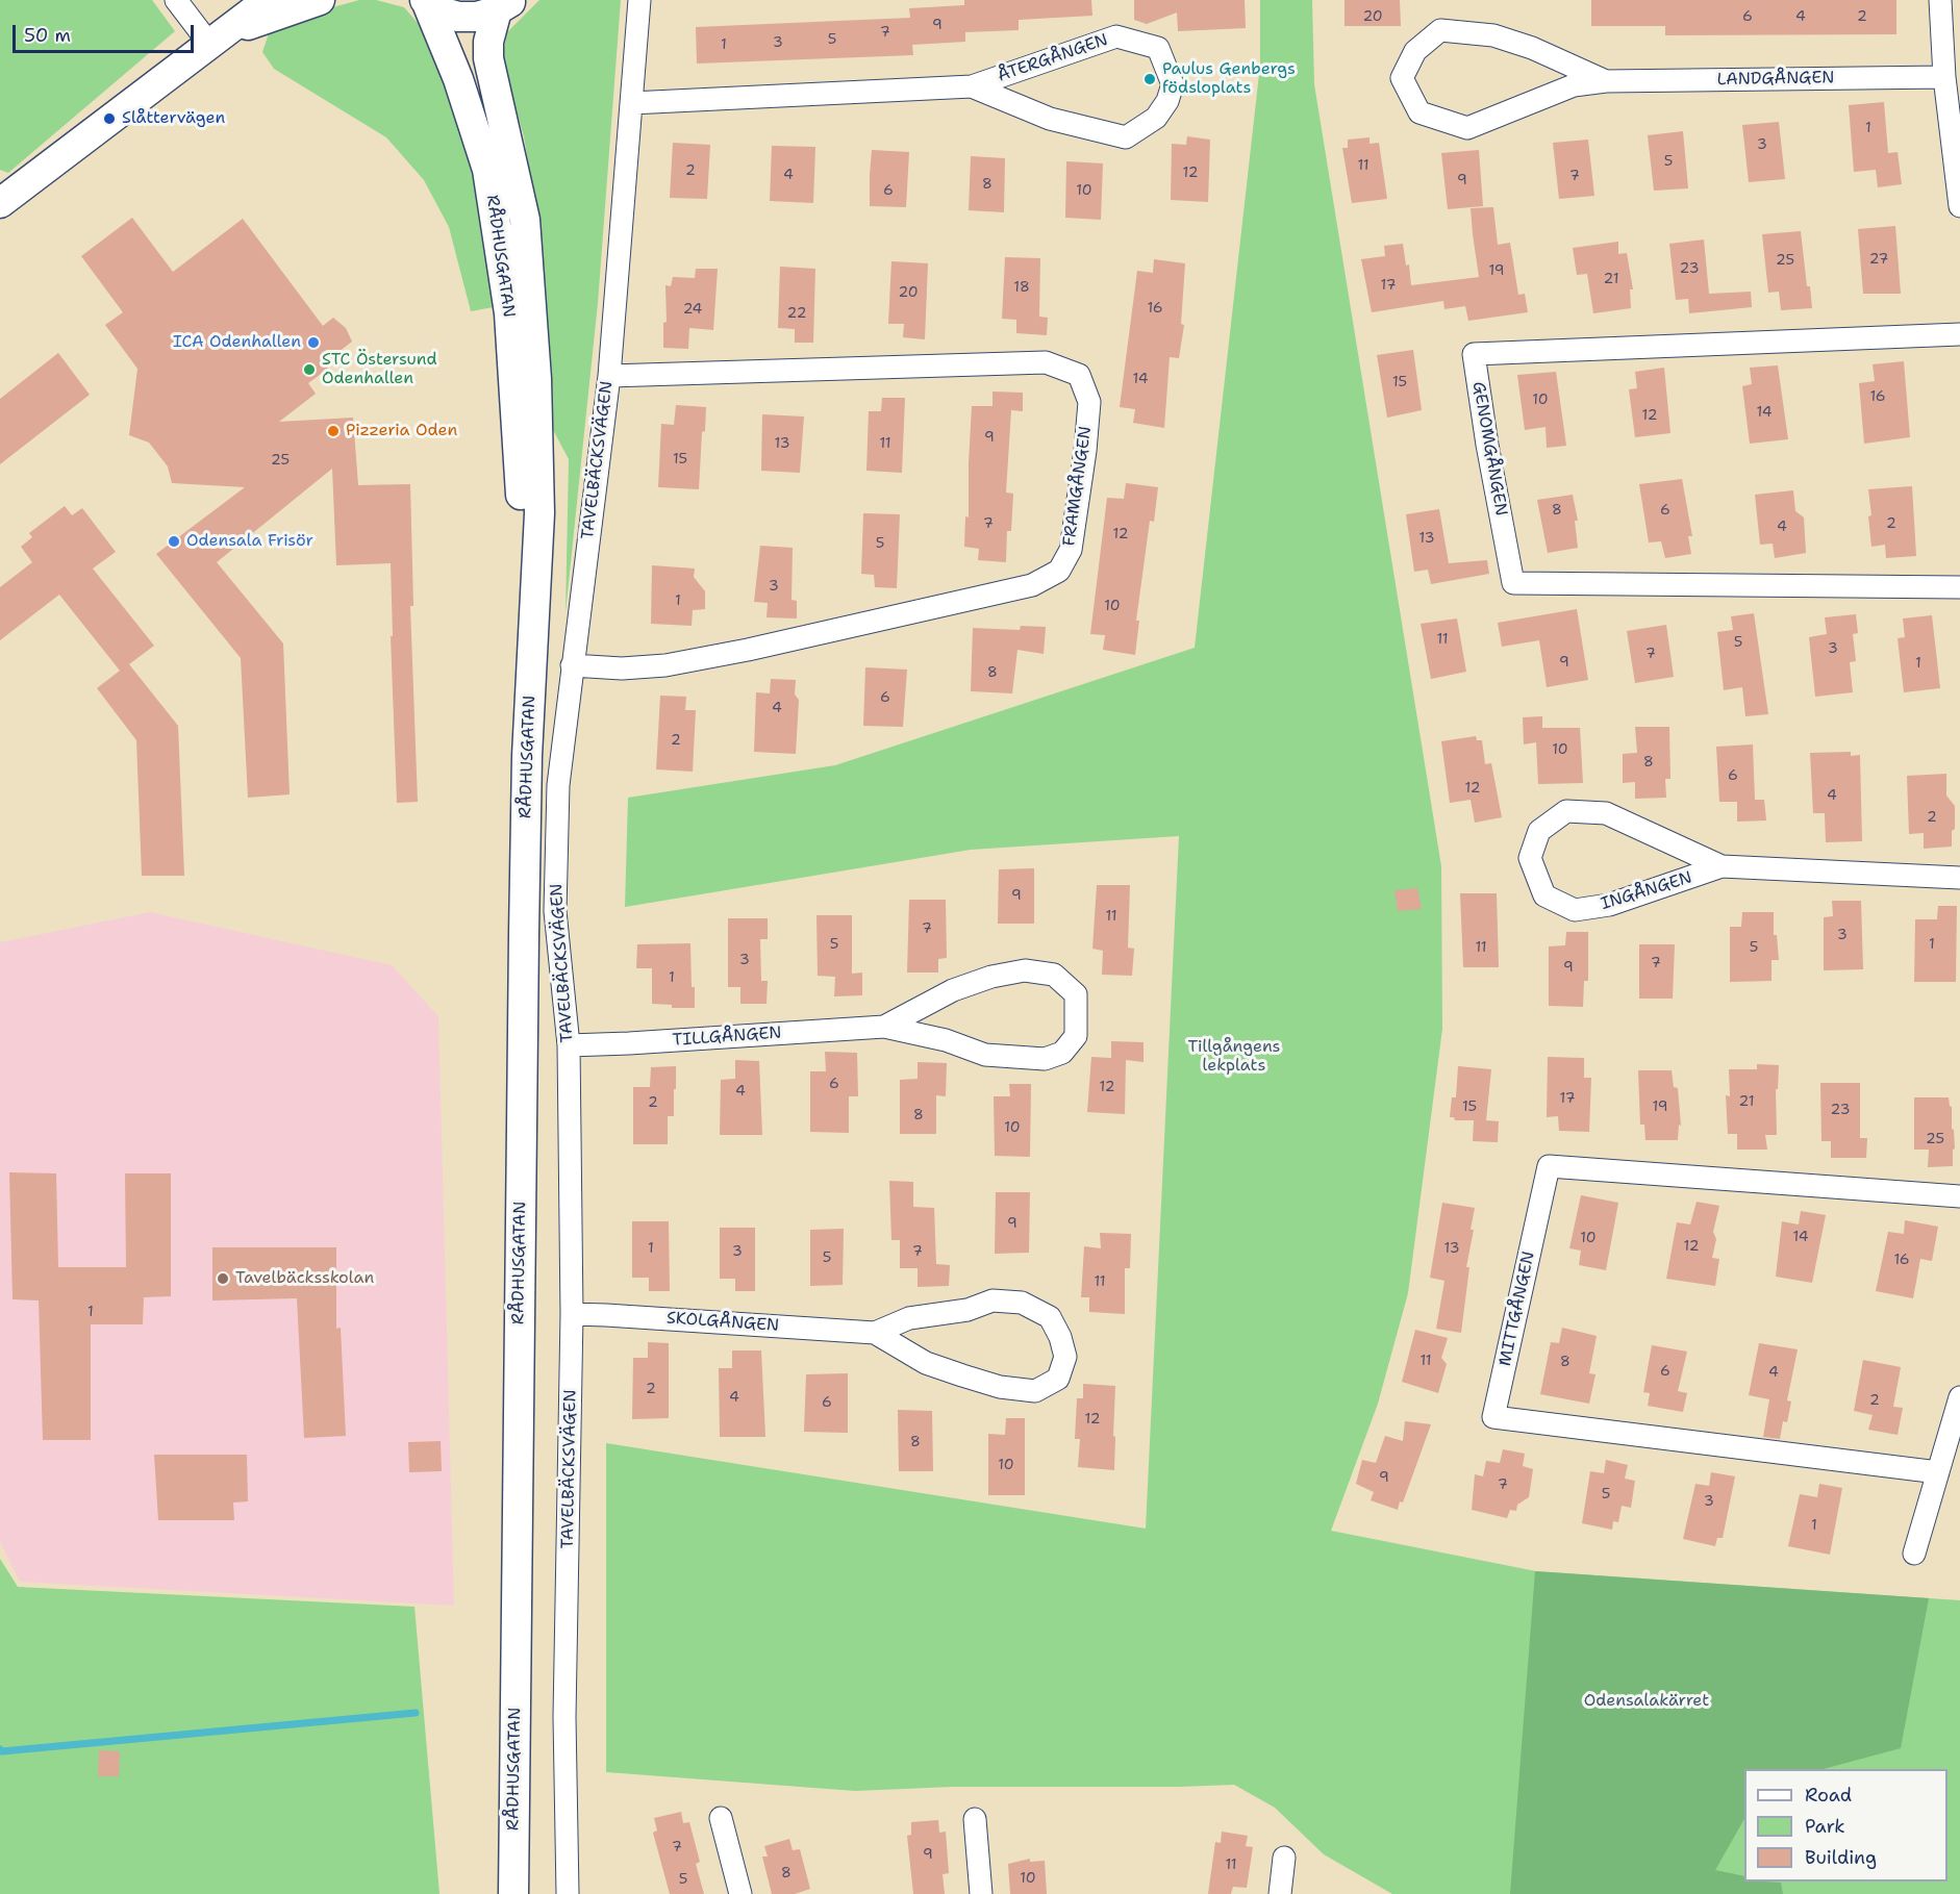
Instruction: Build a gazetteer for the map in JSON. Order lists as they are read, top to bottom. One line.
{"streets":{"main road":["RÅDHUSGATAN"],"street":["ÅTERGÅNGEN","LANDGÅNGEN","GENOMGÅNGEN","TAVELBÄCKSVÄGEN","FRAMGÅNGEN","INGÅNGEN","TILLGÅNGEN","MITTGÅNGEN","SKOLGÅNGEN"]},"crossings":[["ÅTERGÅNGEN","TAVELBÄCKSVÄGEN"],["TAVELBÄCKSVÄGEN","FRAMGÅNGEN"],["TAVELBÄCKSVÄGEN","TILLGÅNGEN"],["TAVELBÄCKSVÄGEN","SKOLGÅNGEN"]],"parks":["Tillgångens lekplats","Odensalakärret"],"places":["Paulus Genbergs födsloplats","Slåttervägen","ICA Odenhallen","STC Östersund Odenhallen","Pizzeria Oden","Odensala Frisör","Tavelbäcksskolan"],"house_numbers":["20","6","4","2","9","7","5","3","1","1","3","5","11","2","12","4","7","9","8","6","10","27","25","23","19","21","17","18","20","16","24","22","14","15","16","10","14","12","9","13","11","15","25","8","6","7","2","4","12","13","5","3","1","10","11","5","3","7","9","1","8","6","4","2","10","8","6","12","4","2","9","11","7","3","5","1","11","5","3","7","9","1","6","12","4","17","21","2","15","19","23","8","10","25","9","14","10","12","1","13","3","7","5","16","11","1","11","8","6","4","2","4","2","6","12","8","10","9","7","5","3","1","7","9","11","8","10","5"],"legend":["Road","Park","Building"],"scale_bar":"50 m"}
